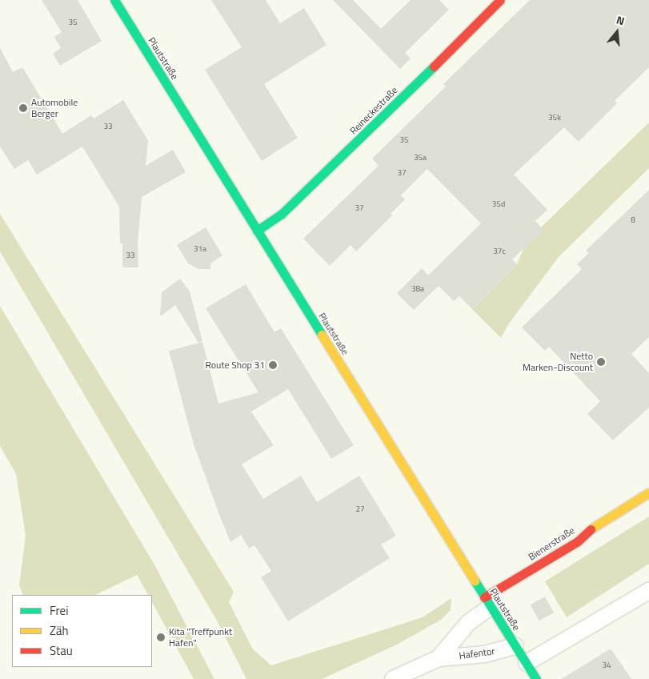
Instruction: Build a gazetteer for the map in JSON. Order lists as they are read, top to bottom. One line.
{"streets":{"main road":["Plautstraße","Reineckestraße","Bienerstraße"],"street":["Hafentor"]},"crossings":[["Plautstraße","Reineckestraße"],["Plautstraße","Bienerstraße"],["Plautstraße","Hafentor"],["Bienerstraße","Hafentor"]],"places":["Automobile Berger","Netto Marken-Discount","Route Shop 31","Kita \"Treffpunkt Hafen\""],"house_numbers":["35","35k","33","35","35a","37","35d","37","8","31a","37c","33","38a","27","34"],"legend":["Frei","Zäh","Stau"],"north":"top"}
